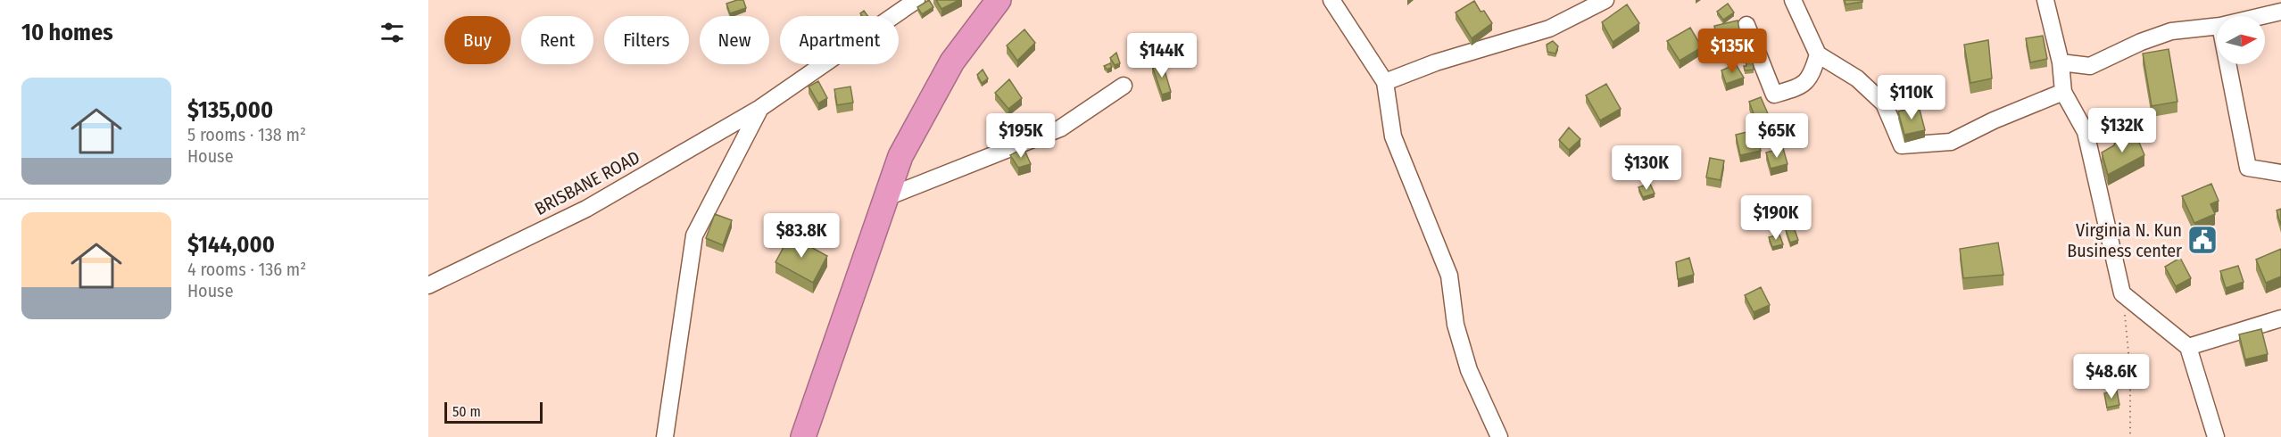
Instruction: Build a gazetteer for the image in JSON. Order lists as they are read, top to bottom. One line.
{"streets":{"street":["BRISBANE ROAD"]},"places":{"public building":["Virginia N. Kun Business center"]},"scale_bar":"50 m","north":"right","page":{"heading":"10 homes","chip":["Buy","Rent","Filters","New","Apartment"],"price":["$135K","$144K","$110K","$132K","$195K","$65K","$130K","$190K","$83.8K","$48.6K"],"list":[{"name":"$135,000","note":"5 rooms · 138 m² · House"},{"name":"$144,000","note":"4 rooms · 136 m² · House"}],"scale":"50 m"}}
